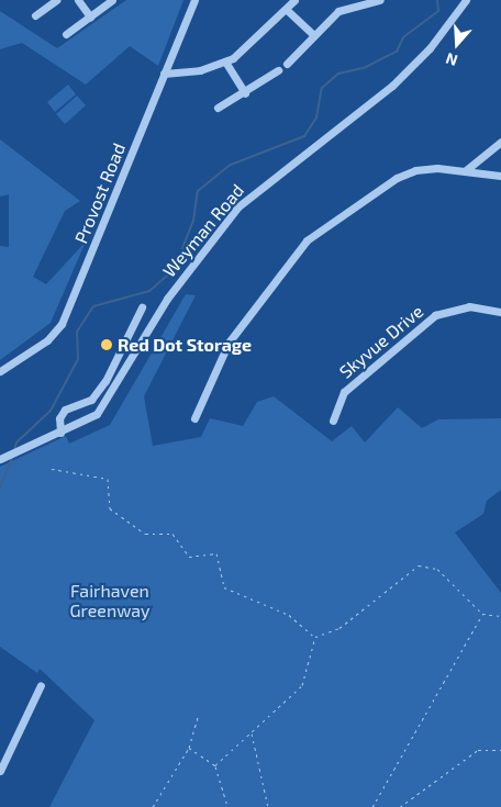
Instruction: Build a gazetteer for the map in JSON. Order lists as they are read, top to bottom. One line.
{"streets":{"street":["Provost Road","Weyman Road","Skyvue Drive"]},"parks":["Fairhaven Greenway"],"places":["Red Dot Storage"],"north":"bottom"}
